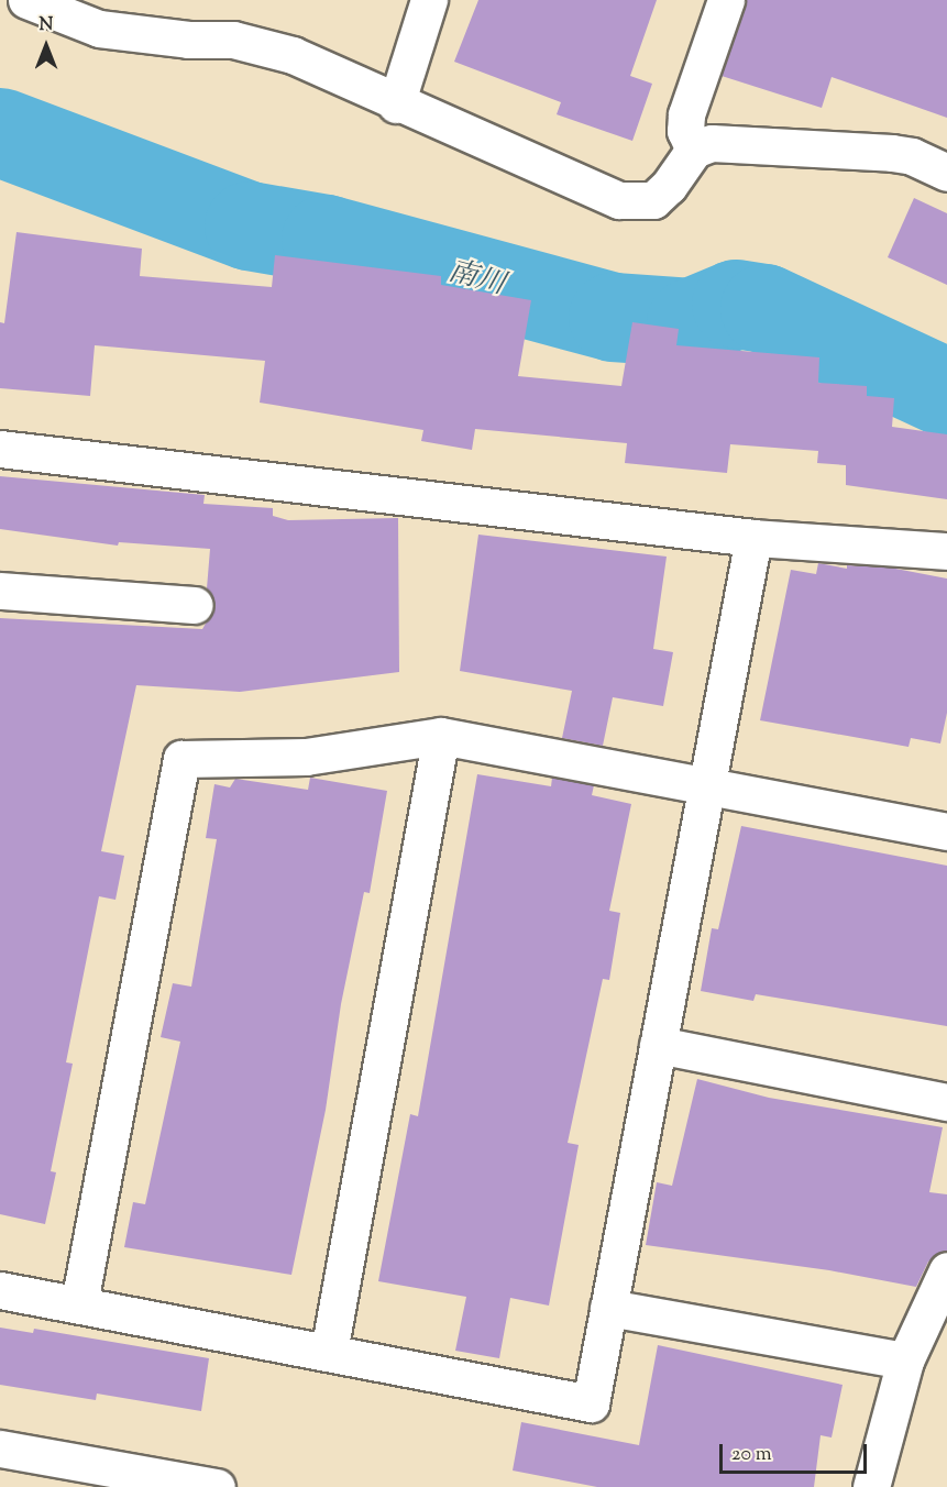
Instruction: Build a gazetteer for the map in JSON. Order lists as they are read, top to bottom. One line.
{"water":["南川"],"scale_bar":"20 m","north":"top"}
